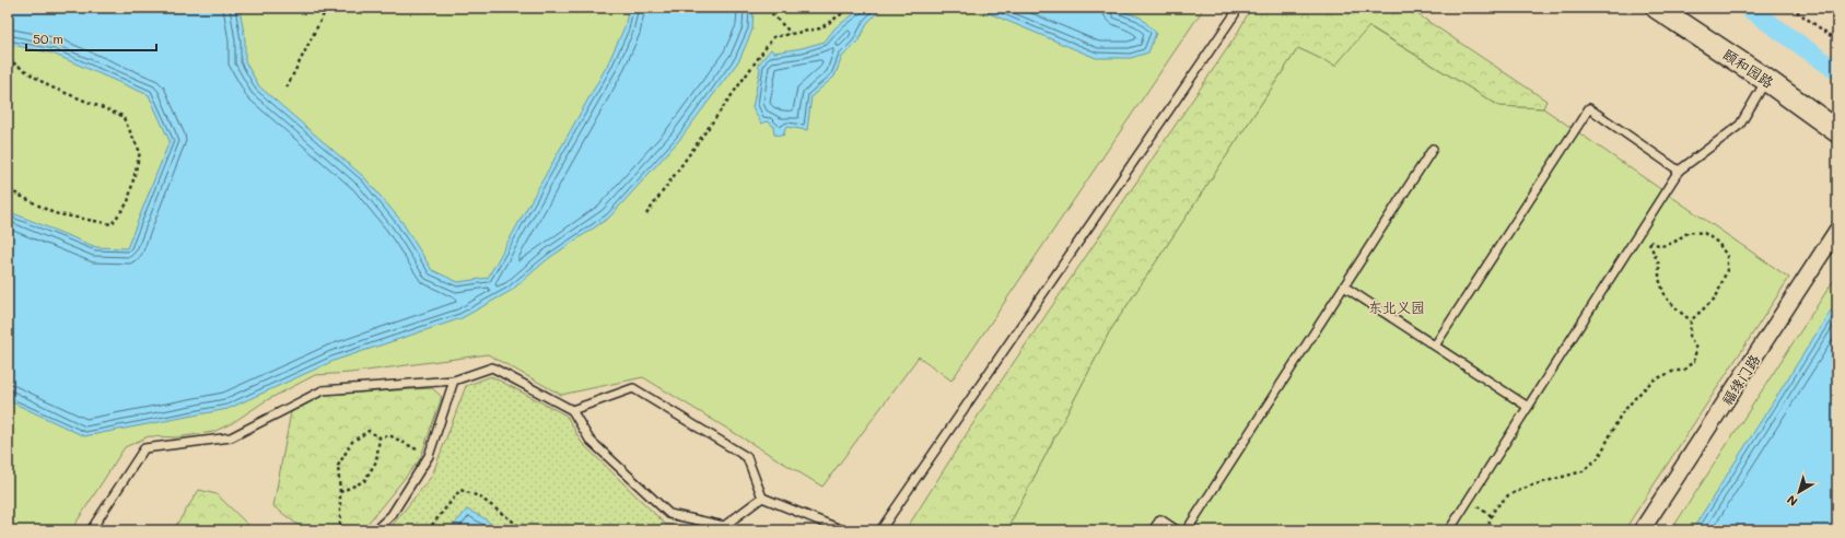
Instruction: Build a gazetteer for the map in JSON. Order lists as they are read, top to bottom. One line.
{"streets":{"main road":["颐和园路"],"street":["福缘门路"]},"parks":["东北义园"],"scale_bar":"50 m","north":"bottom left"}
